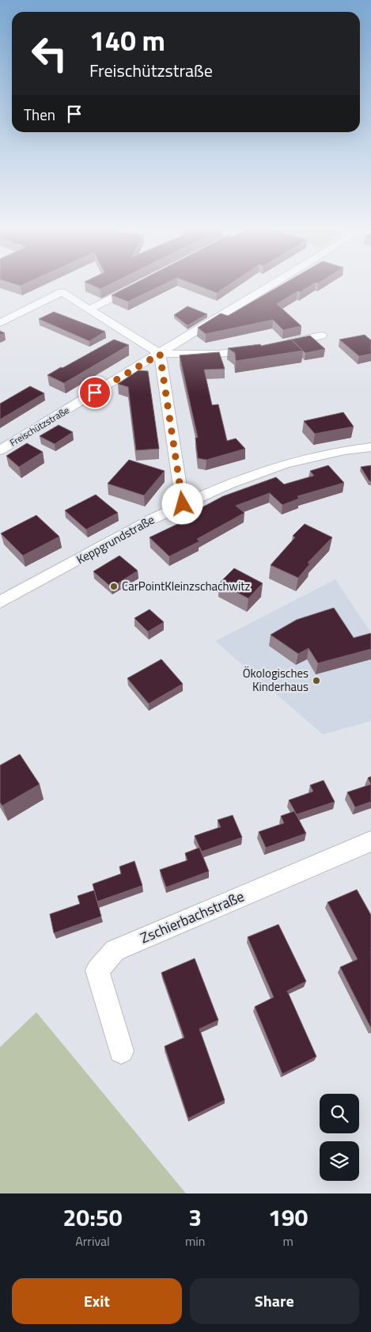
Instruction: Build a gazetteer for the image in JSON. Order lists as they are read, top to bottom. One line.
{"streets":{"street":["Freischützstraße","Keppgrundstraße","Zschierbachstraße"]},"places":["CarPointKleinzschachwitz","Ökologisches Kinderhaus"],"page":{"turn":["140 m","Freischützstraße"],"then":"Then","eta":["20:50","Arrival","3","min","190","m"],"buttons":["Exit","Share"]}}
